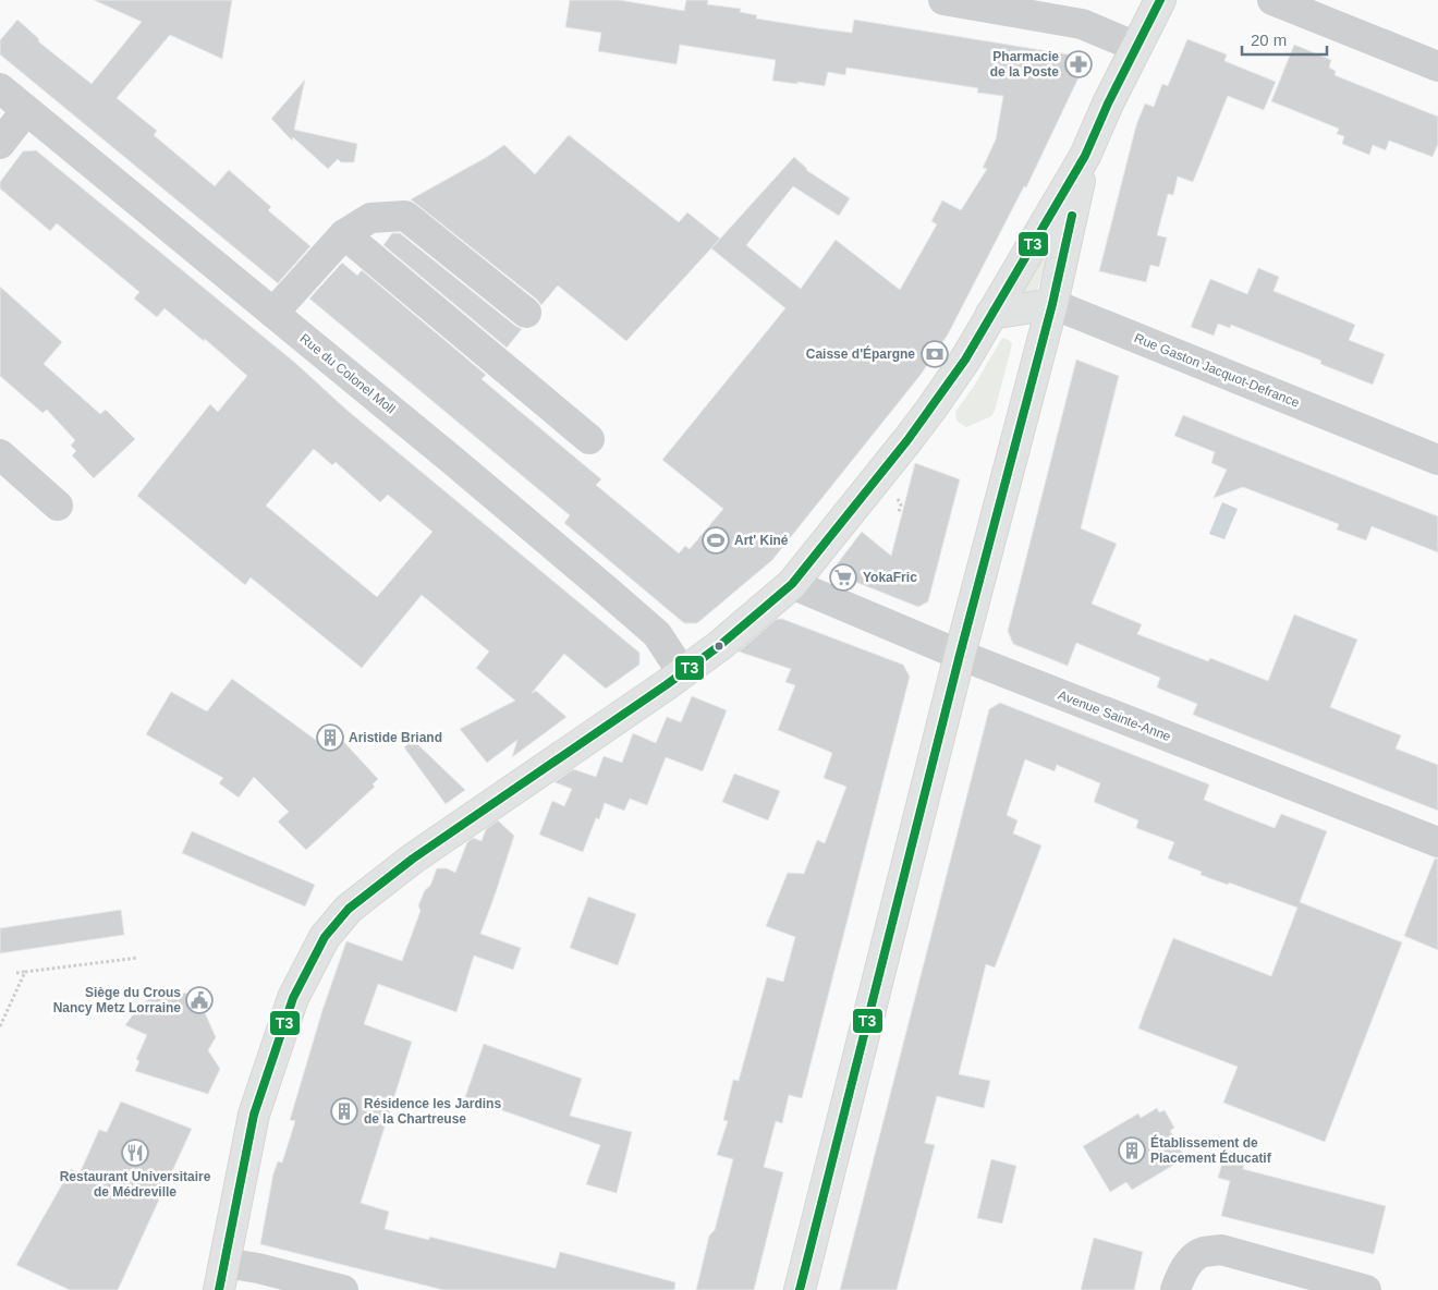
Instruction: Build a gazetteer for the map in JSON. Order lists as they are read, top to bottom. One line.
{"streets":{"street":["Rue Gaston Jacquot-Defrance","Rue du Colonel Moll","Avenue Sainte-Anne"]},"places":{"pharmacy":["Pharmacie de la Poste"],"bank":["Caisse d'Épargne"],"sports":["Art' Kiné"],"supermarket":["YokaFric"],"building":["Aristide Briand","Résidence les Jardins de la Chartreuse","Établissement de Placement Éducatif"],"public building":["Siège du Crous Nancy Metz Lorraine"],"restaurant":["Restaurant Universitaire de Médreville"]},"lines":["transit line T3"],"scale_bar":"20 m"}
